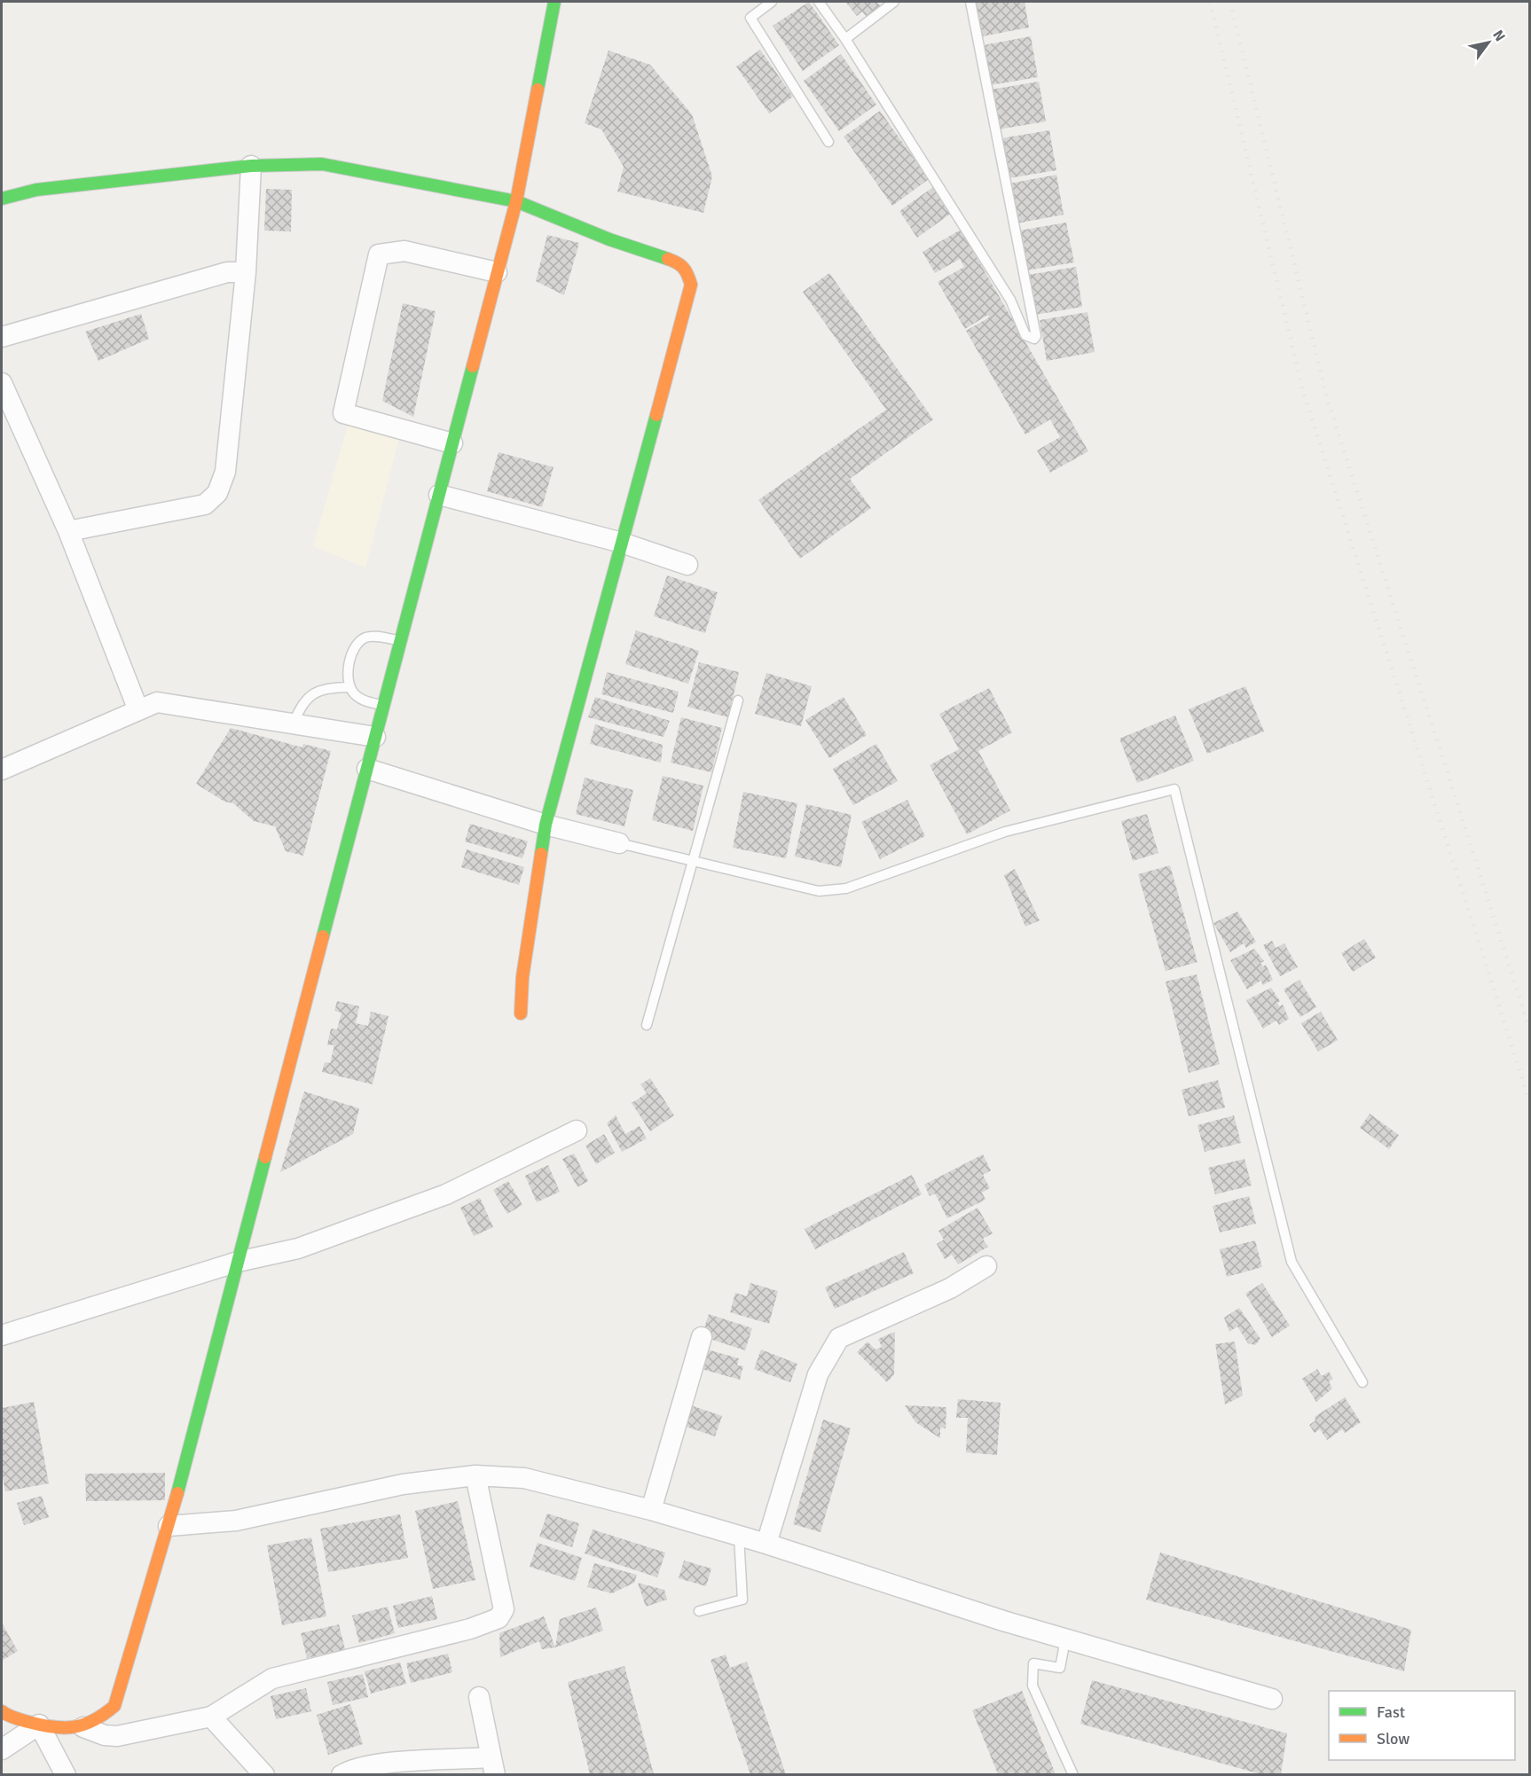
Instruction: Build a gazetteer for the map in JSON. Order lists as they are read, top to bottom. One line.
{"legend":["Fast","Slow"],"north":"top right"}
